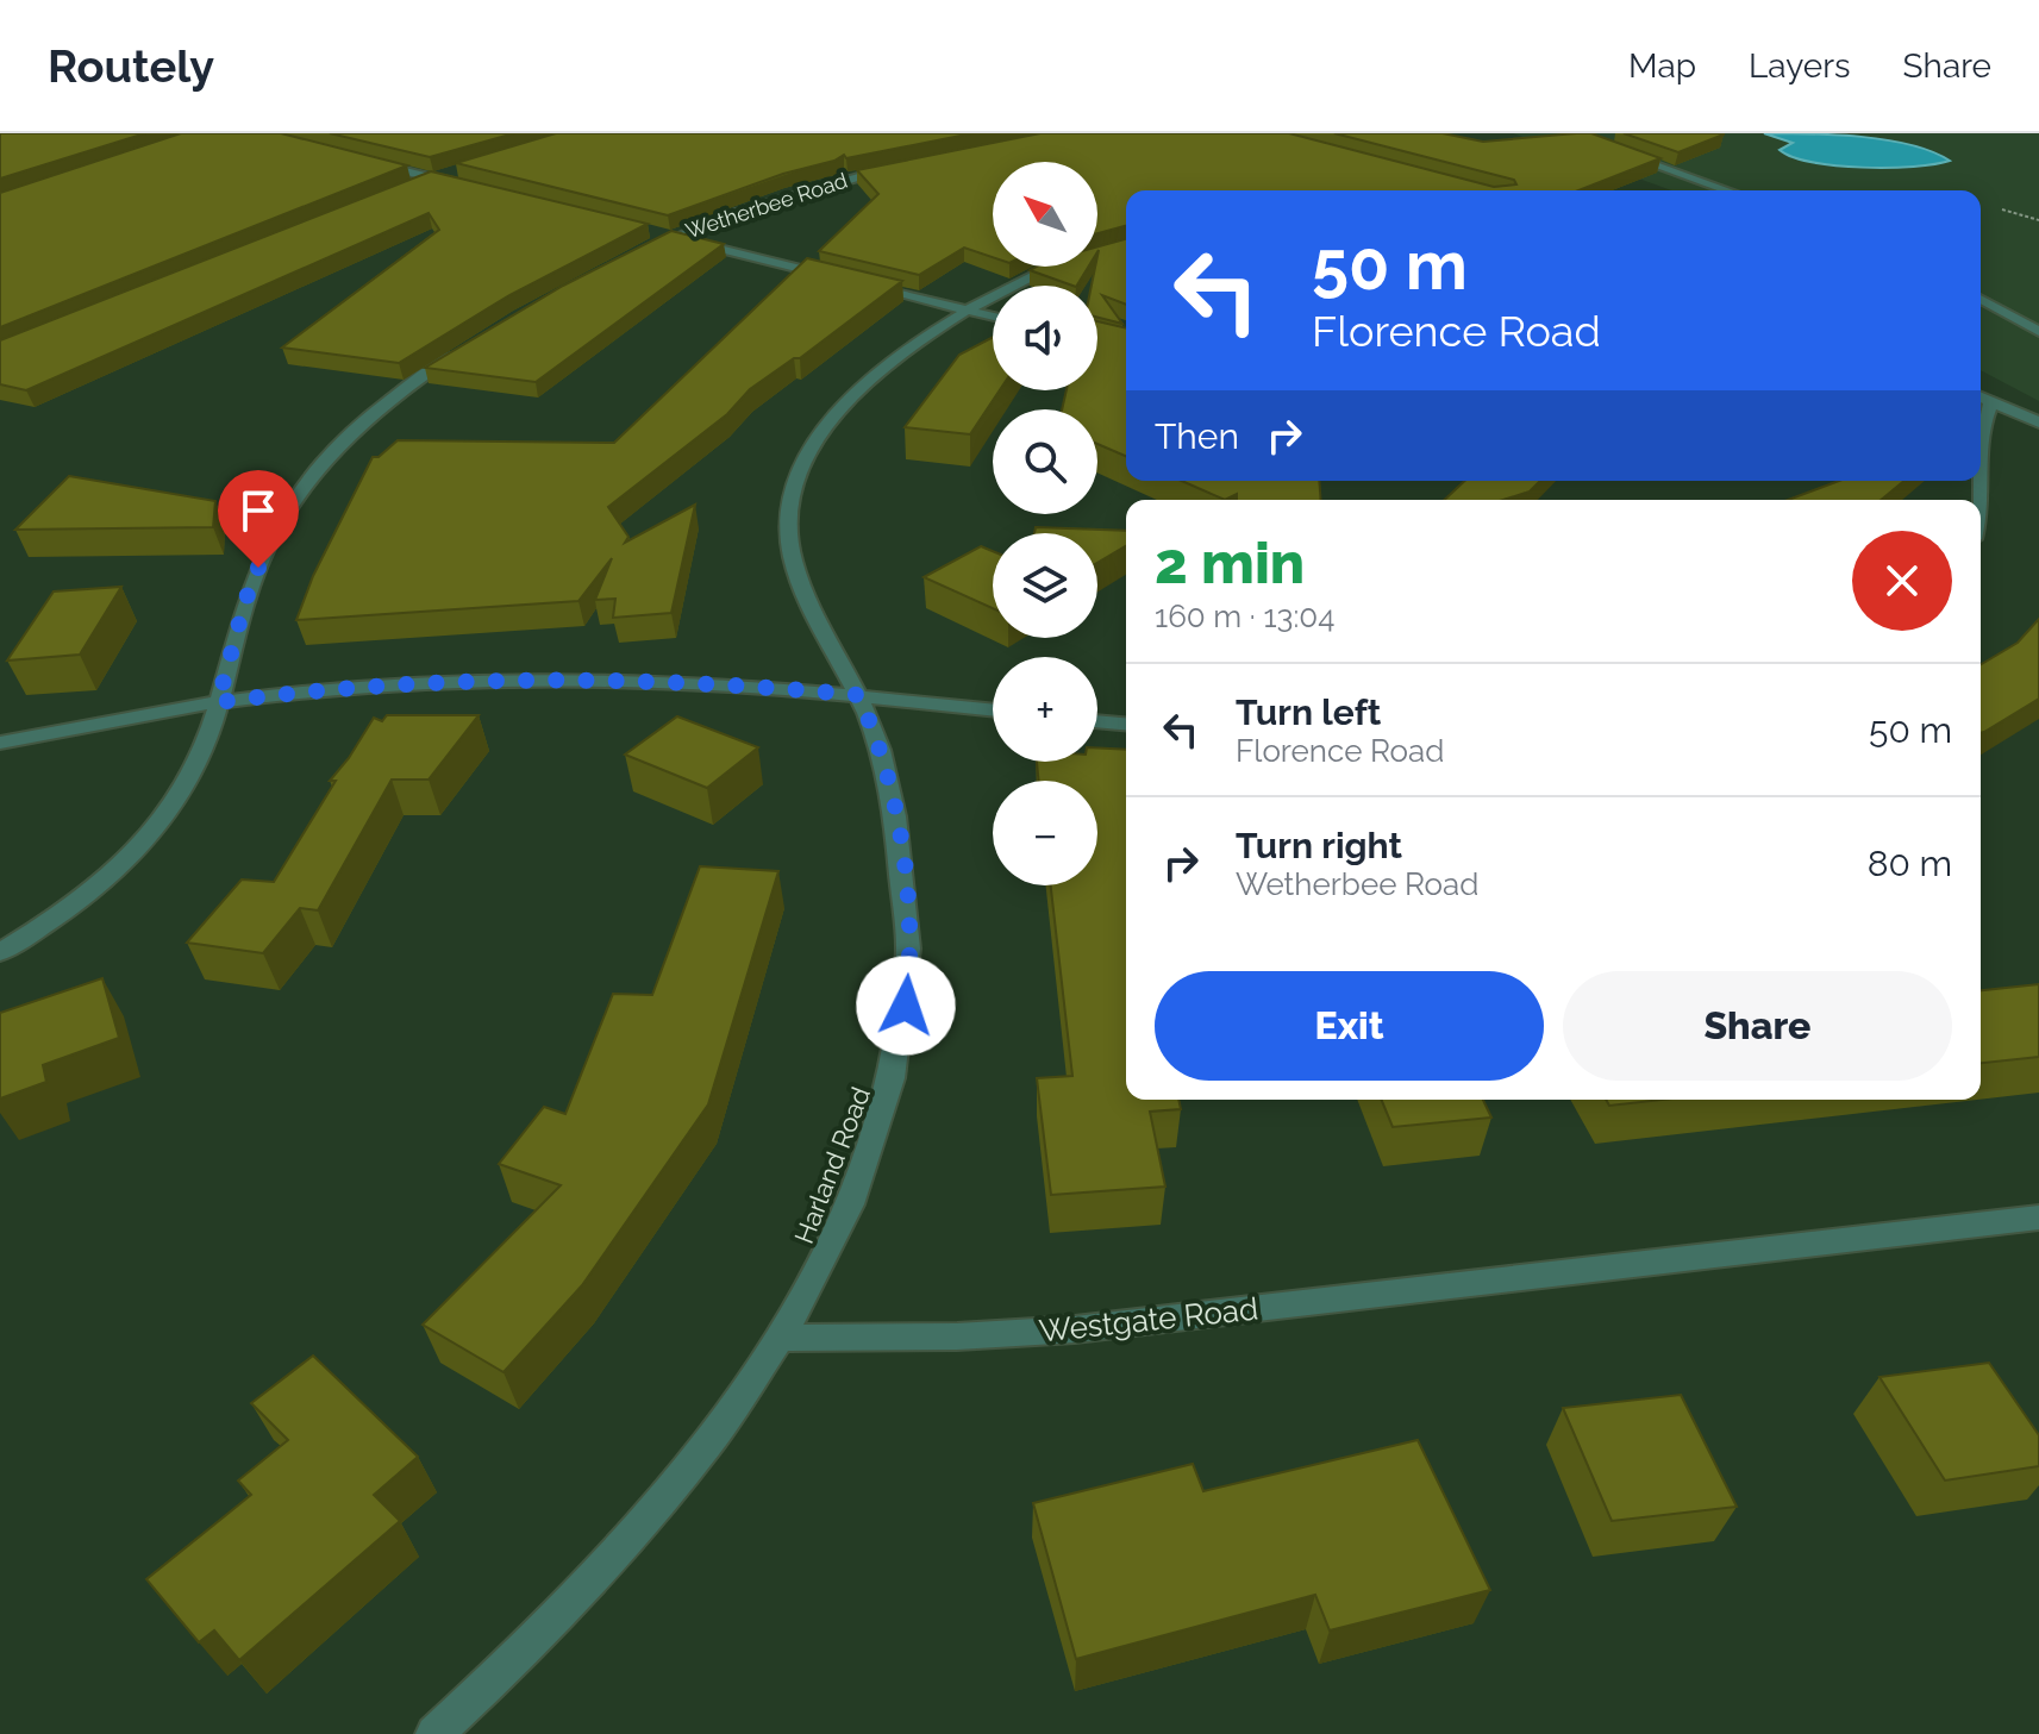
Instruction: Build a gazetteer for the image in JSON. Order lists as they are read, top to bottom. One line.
{"streets":{"street":["Wetherbee Road","Harland Road","Westgate Road"]},"crossings":[["Harland Road","Westgate Road"]],"north":"top left","page":{"header":"Routely","nav":["Map","Layers","Share"],"map_buttons":["+","−"],"turn":["50 m","Florence Road"],"then":"Then","heading":["2 min","160 m · 13:04"],"list":[{"name":"Turn left","note":"Florence Road","value":"50 m"},{"name":"Turn right","note":"Wetherbee Road","value":"80 m"}],"buttons":["Exit","Share"]}}
